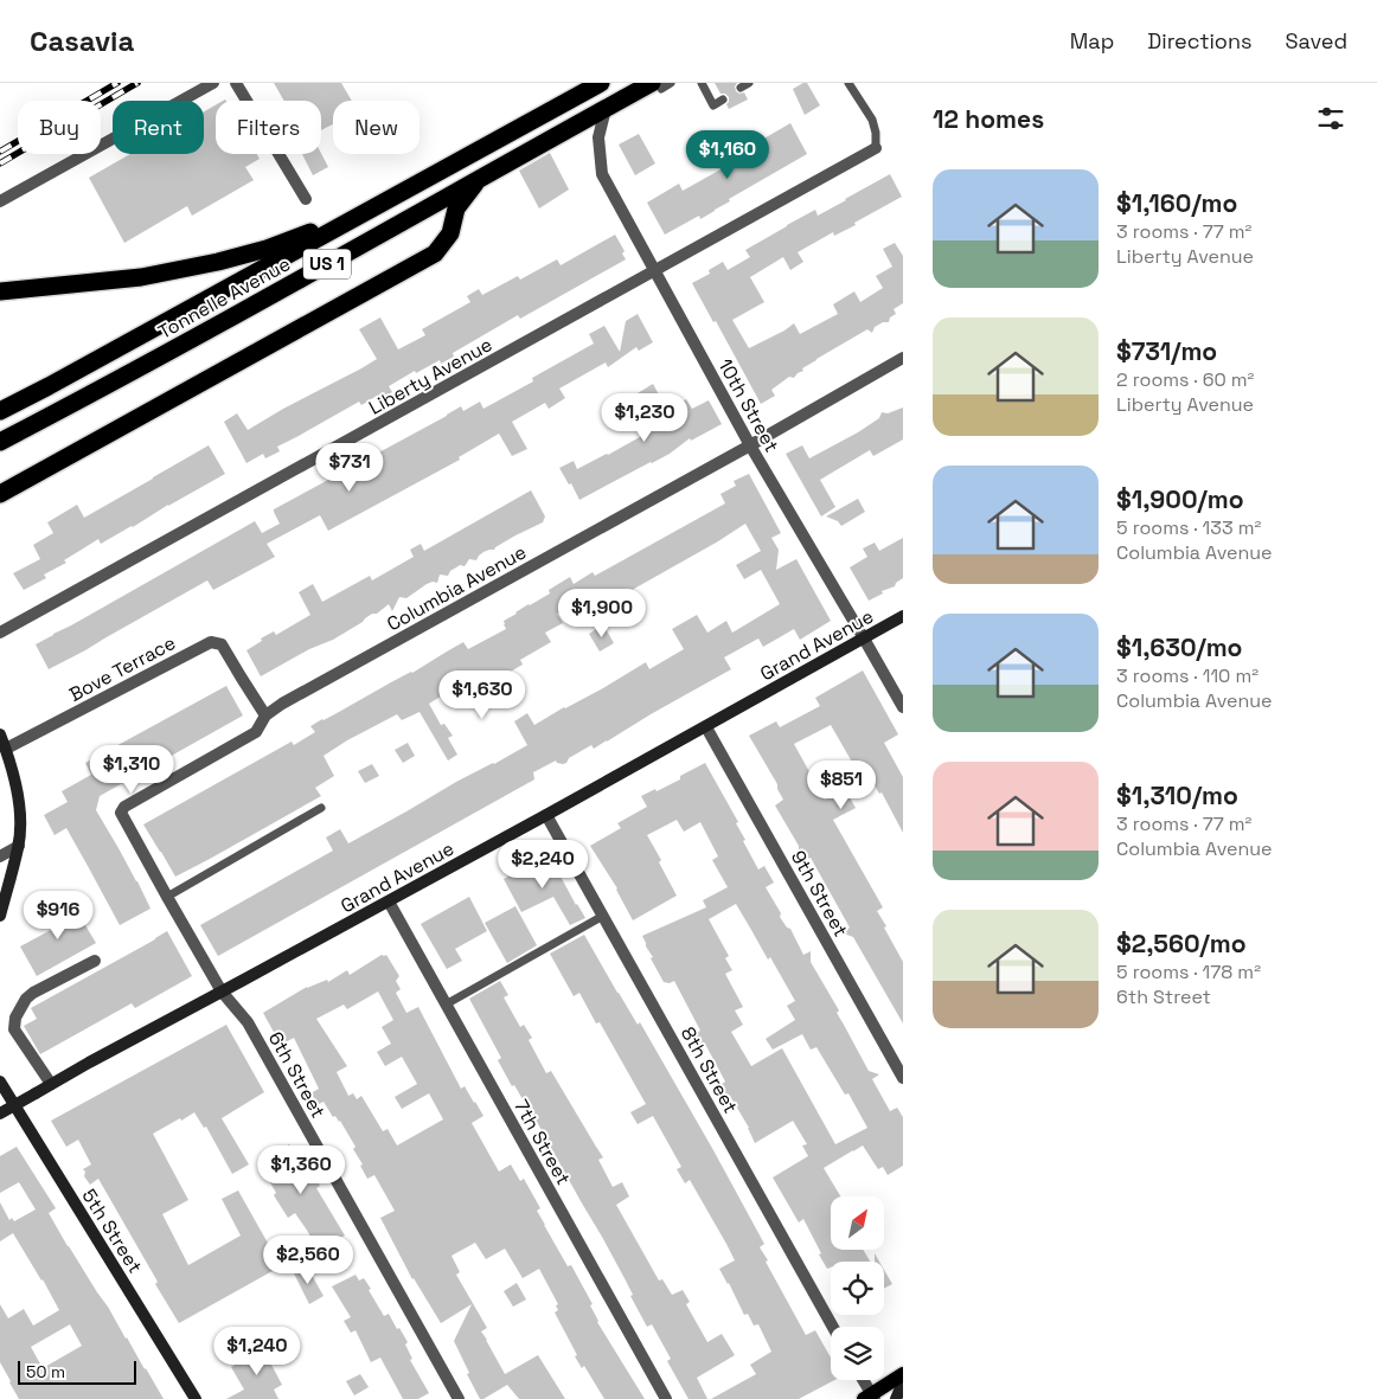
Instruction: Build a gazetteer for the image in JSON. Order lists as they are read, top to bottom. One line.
{"streets":{"highway":["US 1","Tonnelle Avenue"],"street":["Liberty Avenue","10th Street","Columbia Avenue","Grand Avenue","Bove Terrace","9th Street","8th Street","6th Street","7th Street","5th Street"]},"crossings":[["Tonnelle Avenue","10th Street"],["Liberty Avenue","10th Street"],["10th Street","Columbia Avenue"],["10th Street","Grand Avenue"],["Columbia Avenue","Bove Terrace"],["Columbia Avenue","6th Street"],["Grand Avenue","9th Street"],["Grand Avenue","8th Street"],["Grand Avenue","6th Street"],["Grand Avenue","7th Street"]],"scale_bar":"50 m","north":"top right","page":{"header":"Casavia","nav":["Map","Directions","Saved"],"heading":"12 homes","chip":["Buy","Rent","Filters","New"],"price":["$1,160","$1,230","$731","$1,900","$1,630","$1,310","$851","$2,240","$916","$1,360","$2,560","$1,240"],"list":[{"name":"$1,160/mo","note":"3 rooms · 77 m² · Liberty Avenue"},{"name":"$731/mo","note":"2 rooms · 60 m² · Liberty Avenue"},{"name":"$1,900/mo","note":"5 rooms · 133 m² · Columbia Avenue"},{"name":"$1,630/mo","note":"3 rooms · 110 m² · Columbia Avenue"},{"name":"$1,310/mo","note":"3 rooms · 77 m² · Columbia Avenue"},{"name":"$2,560/mo","note":"5 rooms · 178 m² · 6th Street"}],"scale":"50 m"}}
